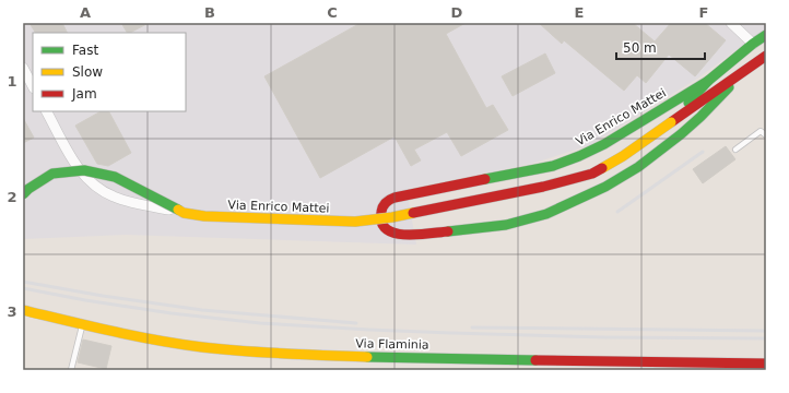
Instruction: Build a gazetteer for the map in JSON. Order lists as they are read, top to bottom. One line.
{"streets":{"main road":["Via Enrico Mattei","Via Flaminia"]},"legend":["Fast","Slow","Jam"],"scale_bar":"50 m","grid":{"columns":["A","B","C","D","E","F"],"rows":["1","2","3"]}}
